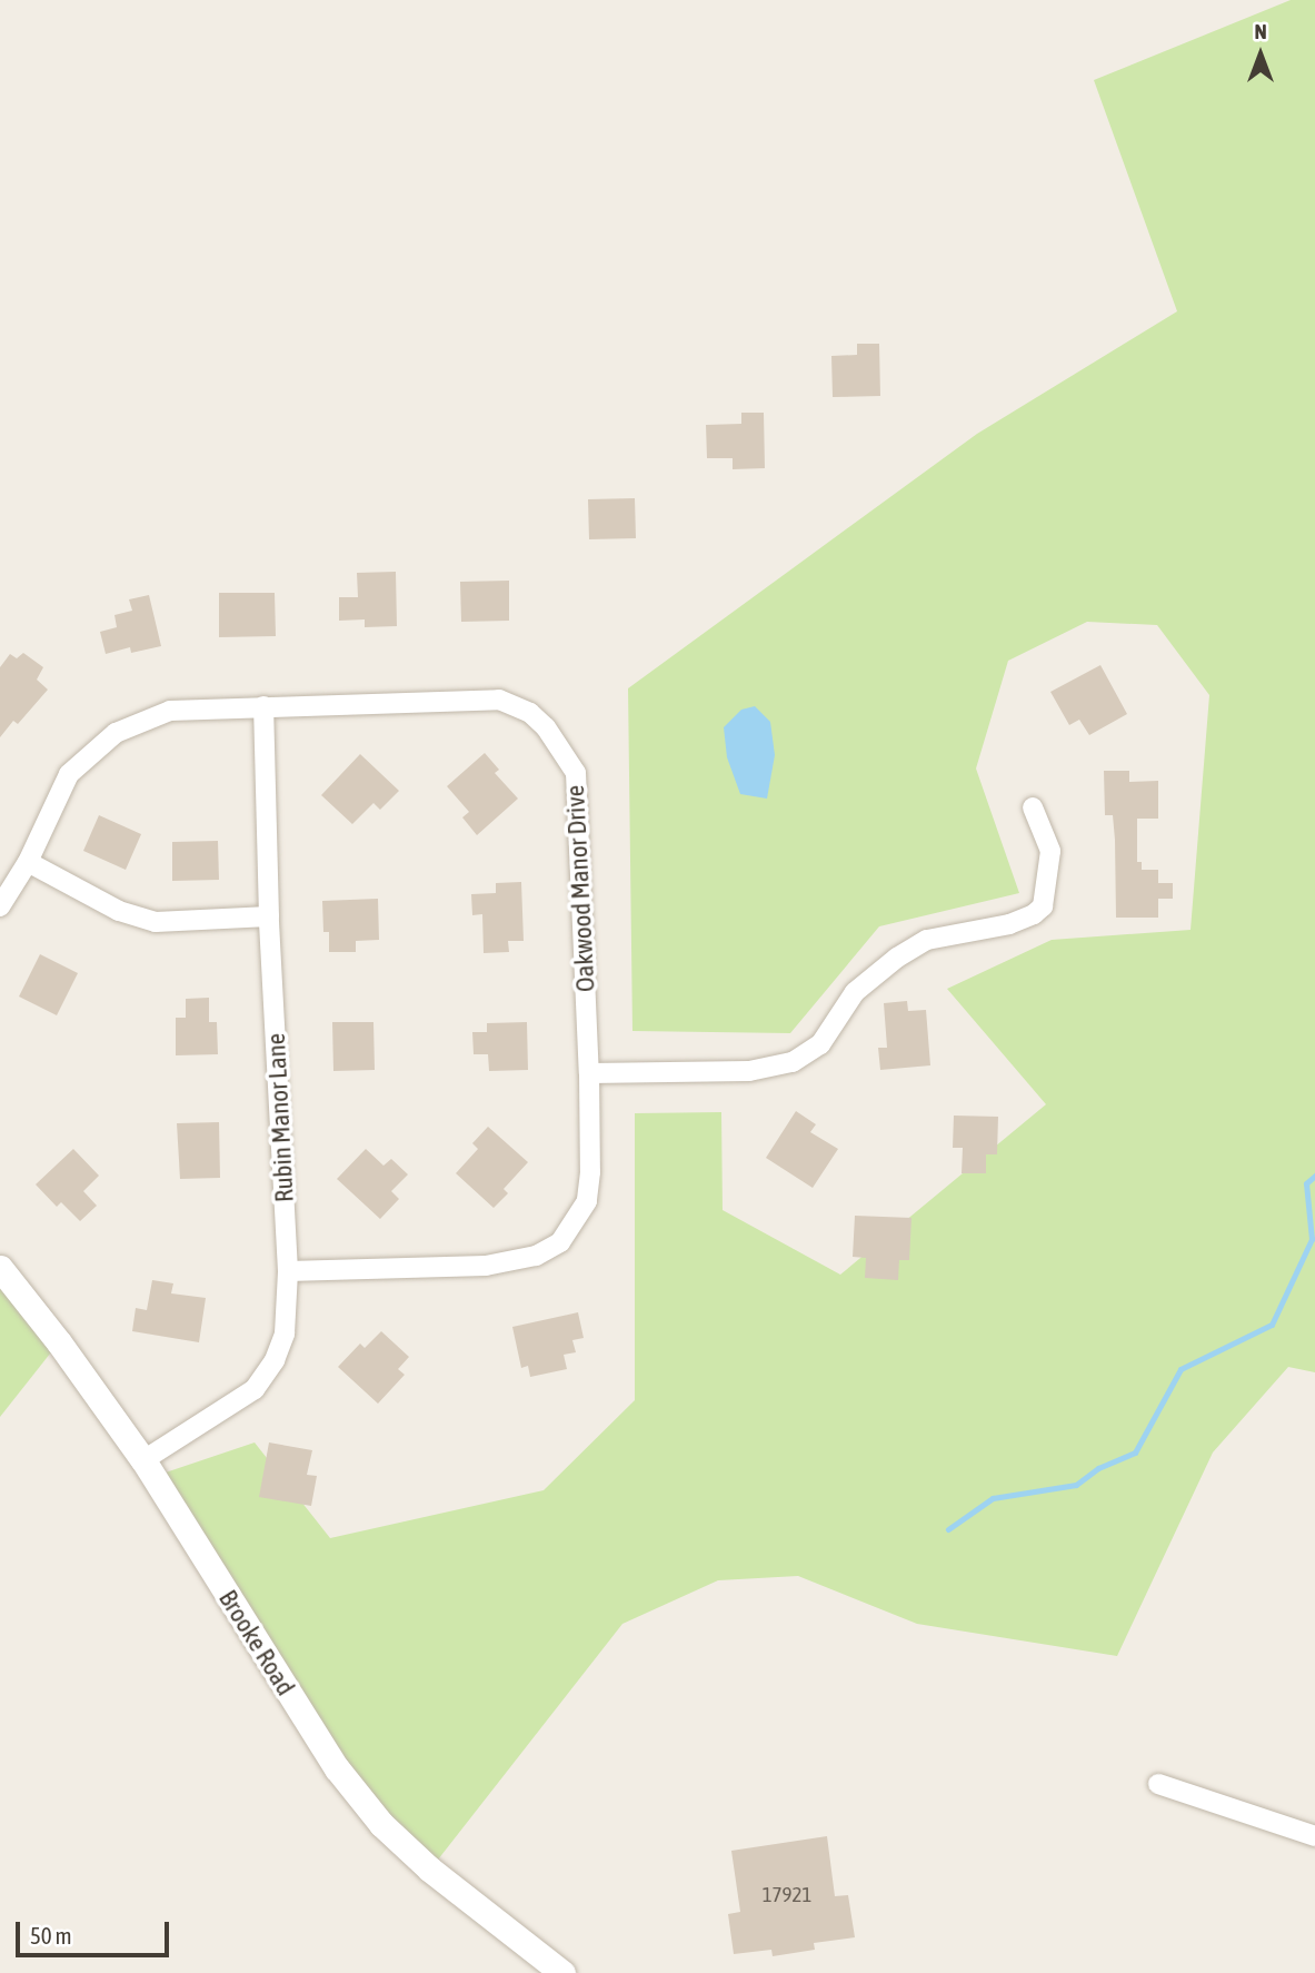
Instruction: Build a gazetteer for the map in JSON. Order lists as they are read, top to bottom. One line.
{"streets":{"street":["Oakwood Manor Drive","Rubin Manor Lane","Brooke Road"]},"crossings":[["Oakwood Manor Drive","Rubin Manor Lane"],["Rubin Manor Lane","Brooke Road"]],"house_numbers":["17921"],"scale_bar":"50 m","north":"top"}
